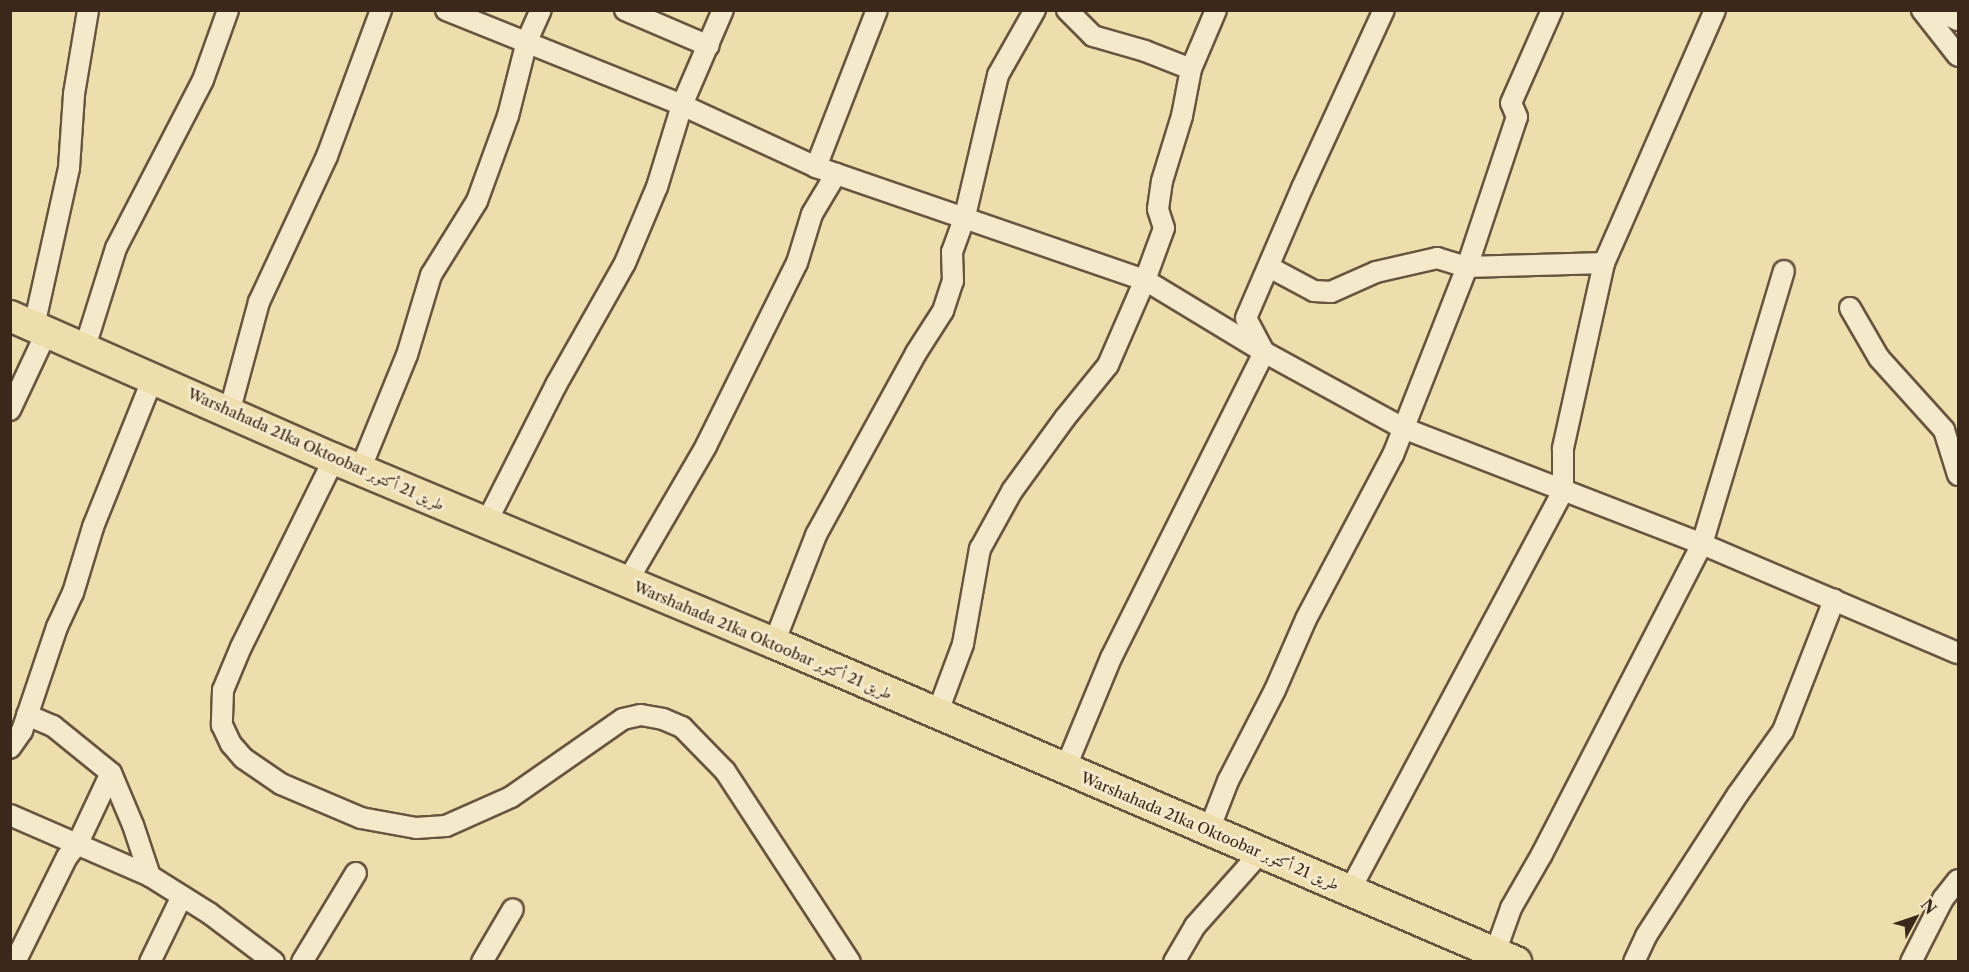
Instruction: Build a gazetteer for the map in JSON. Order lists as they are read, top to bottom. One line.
{"streets":{"main road":["Warshahada 21ka Oktoobar طريق 21 أكتوبر"]},"north":"top right"}
